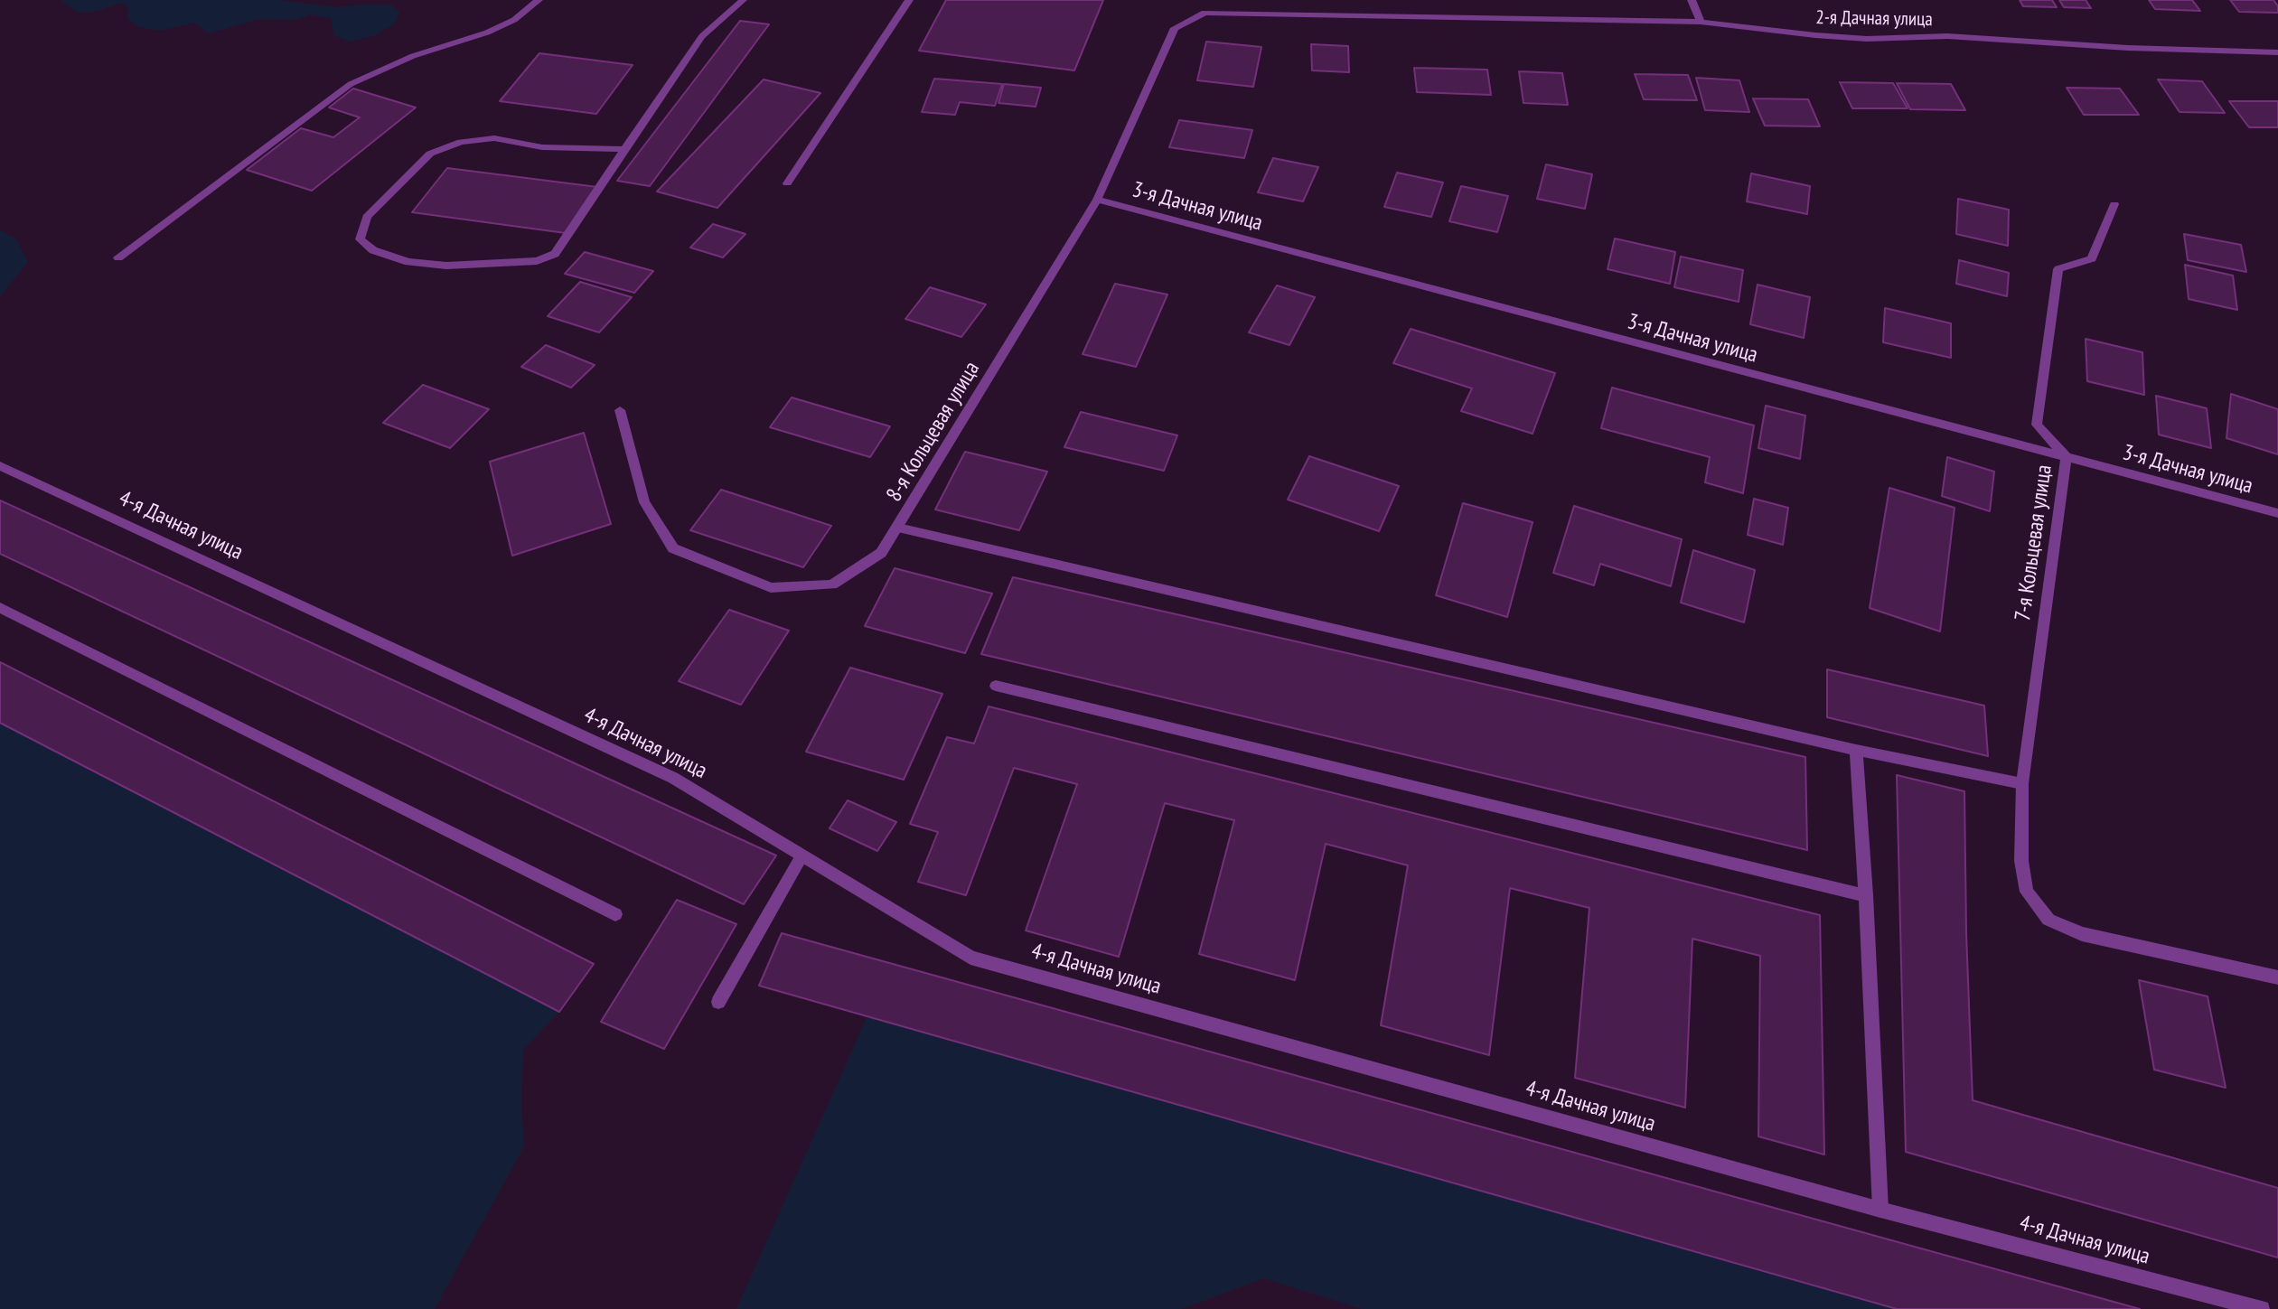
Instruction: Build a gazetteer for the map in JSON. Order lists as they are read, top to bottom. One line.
{"streets":{"street":["2-я Дачная улица","3-я Дачная улица","8-я Кольцевая улица","4-я Дачная улица","7-я Кольцевая улица"]},"crossings":[["2-я Дачная улица","8-я Кольцевая улица"],["3-я Дачная улица","8-я Кольцевая улица"],["3-я Дачная улица","7-я Кольцевая улица"]]}
